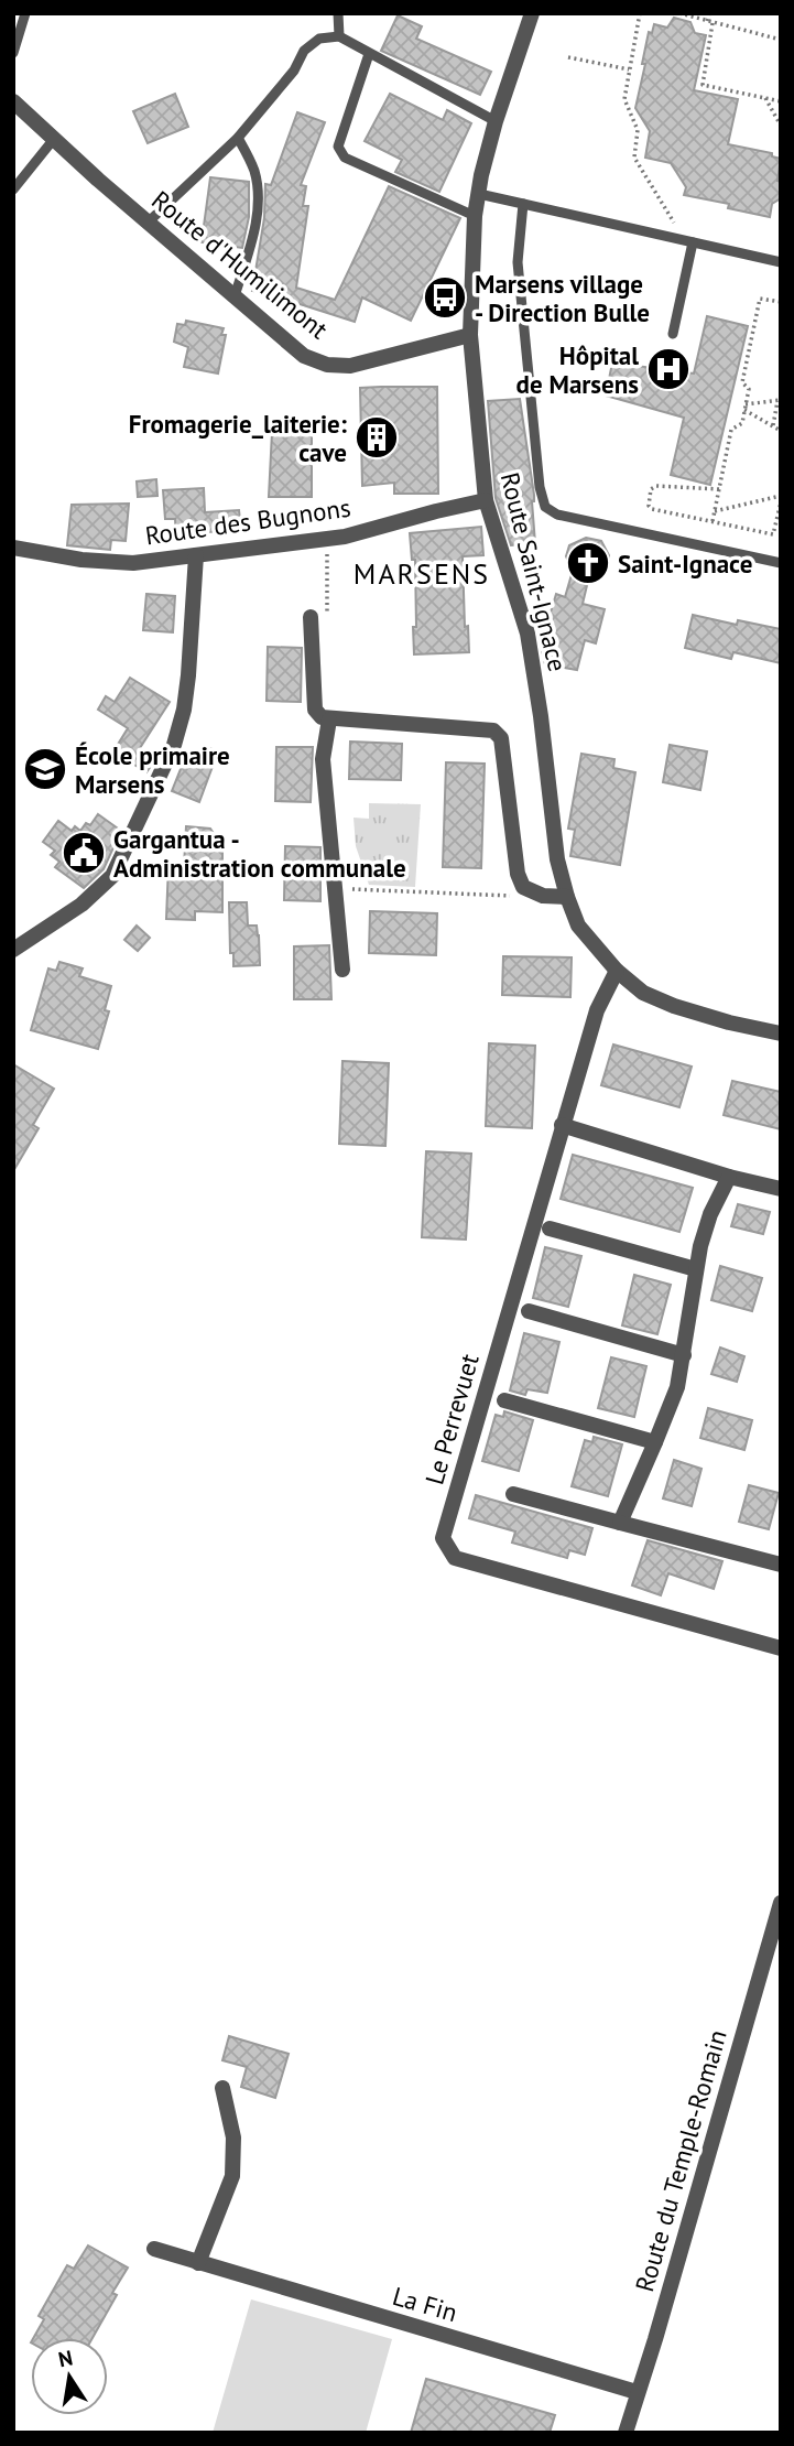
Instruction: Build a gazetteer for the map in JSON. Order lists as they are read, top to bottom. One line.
{"streets":{"street":["Route d'Humilimont","Route des Bugnons","Route Saint-Ignace","Le Perrevuet","Route du Temple-Romain","La Fin"]},"crossings":[["Route d'Humilimont","Route Saint-Ignace"],["Route des Bugnons","Route Saint-Ignace"],["Route Saint-Ignace","Le Perrevuet"],["Route du Temple-Romain","La Fin"]],"districts":["MARSENS"],"places":{"bus stop":["Marsens village - Direction Bulle"],"hospital":["Hôpital de Marsens"],"building":["Fromagerie_laiterie: cave"],"church":["Saint-Ignace"],"school or university":["École primaire Marsens"],"public building":["Gargantua - Administration communale"]},"north":"top"}
